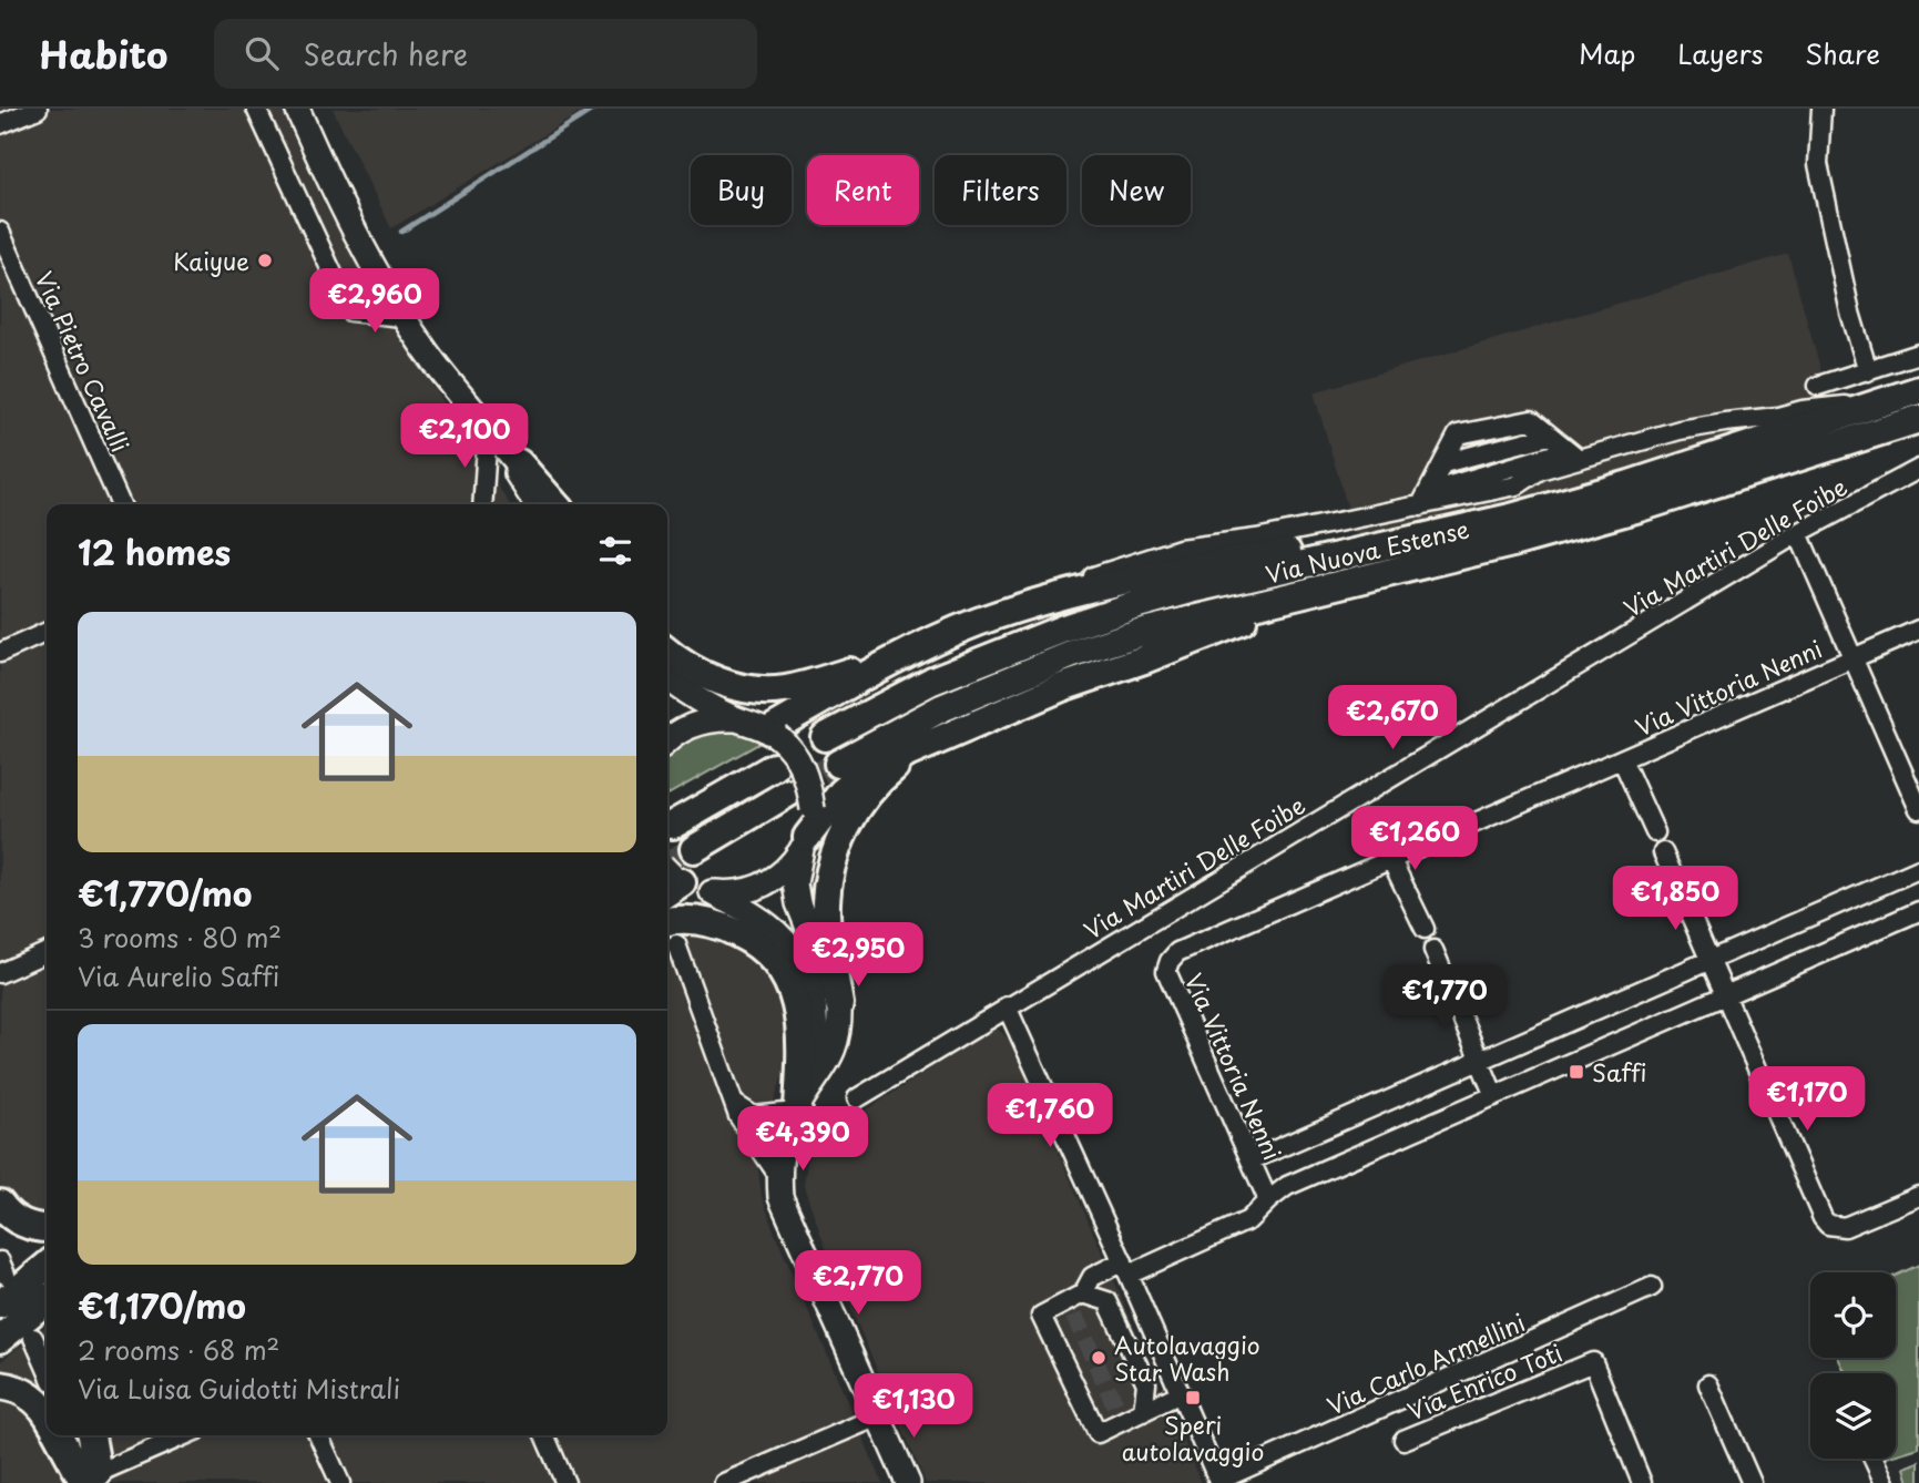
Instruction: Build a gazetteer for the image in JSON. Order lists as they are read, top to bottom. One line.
{"streets":{"highway":["Via Nuova Estense"],"street":["Via Pietro Cavalli","Via Martiri Delle Foibe","Via Vittoria Nenni","Via Carlo Armellini","Via Enrico Toti"]},"places":{"other":["Kaiyue","Autolavaggio Star Wash"],"transit":["Saffi","Speri autolavaggio"]},"page":{"header":"Habito","search":"Search here","nav":["Map","Layers","Share"],"chip":["Buy","Rent","Filters","New"],"price":["€2,960","€2,100","€2,670","€1,260","€1,850","€2,950","€1,770","€1,170","€1,760","€4,390","€2,770","€1,130"],"heading":"12 homes","list":[{"name":"€1,770/mo","note":"3 rooms · 80 m² · Via Aurelio Saffi"},{"name":"€1,170/mo","note":"2 rooms · 68 m² · Via Luisa Guidotti Mistrali"}]}}
